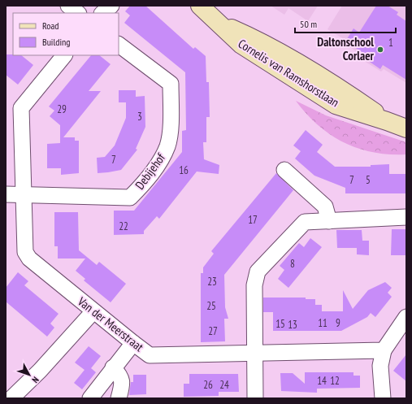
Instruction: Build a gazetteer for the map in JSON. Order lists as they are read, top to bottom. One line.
{"streets":{"street":["Cornelis van Ramshorstlaan","Debijehof","Van der Meerstraat"]},"crossings":[["Debijehof","Van der Meerstraat"]],"places":["Daltonschool Corlaer"],"house_numbers":["1","29","3","7","16","7","5","17","22","8","23","25","11","9","15","13","27","14","12","26","24"],"legend":["Road","Building"],"scale_bar":"50 m","north":"bottom right"}
